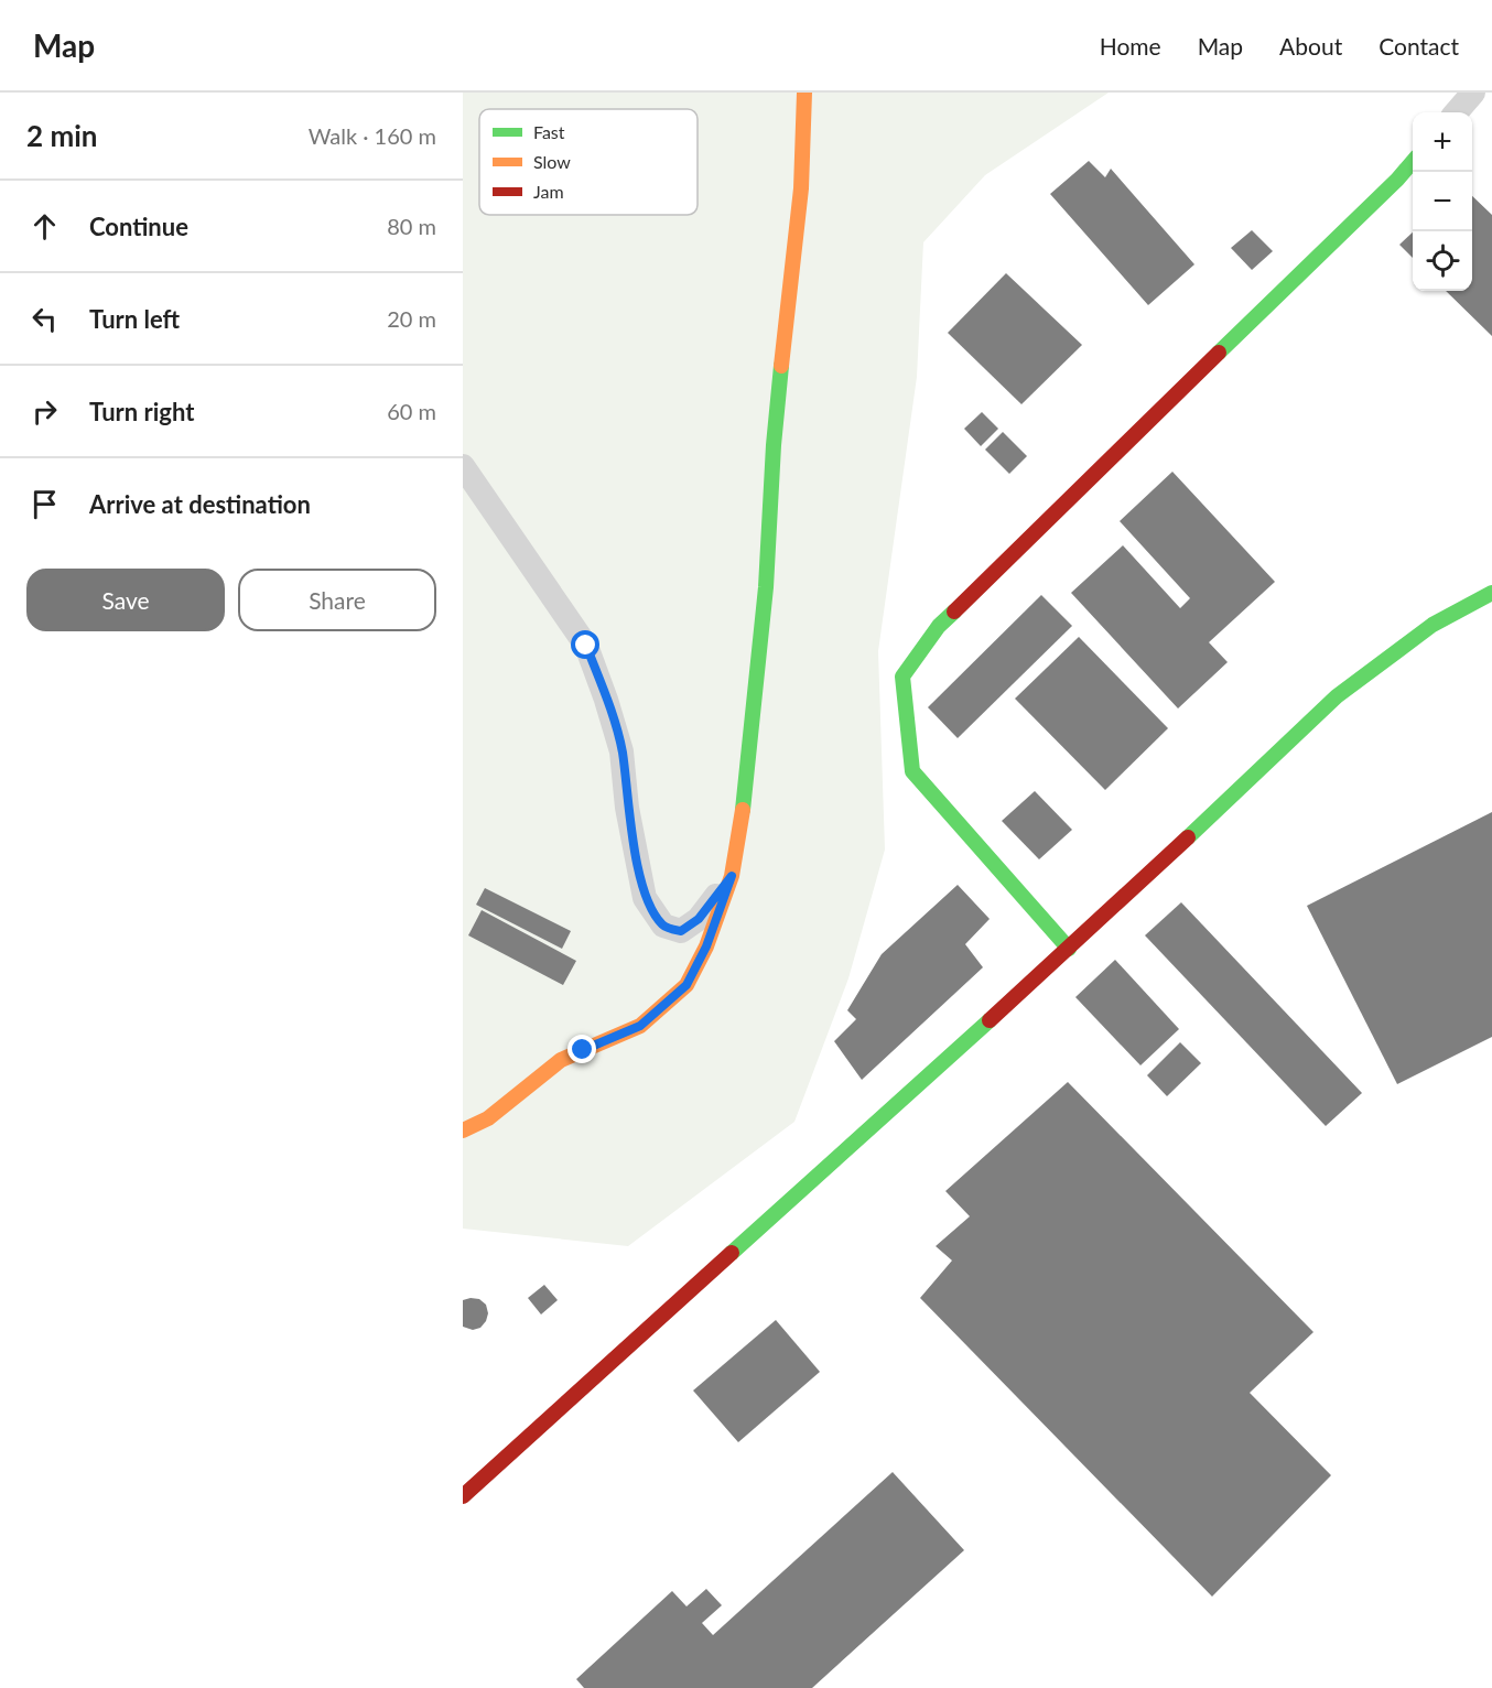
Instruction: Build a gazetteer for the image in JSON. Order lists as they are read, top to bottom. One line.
{"legend":["Fast","Slow","Jam"],"page":{"header":"Map","nav":["Home","Map","About","Contact"],"heading":["2 min","Walk · 160 m"],"map_buttons":["+","−"],"list":[["Continue","80 m"],["Turn left","20 m"],["Turn right","60 m"],"Arrive at destination"],"buttons":["Save","Share"]}}
